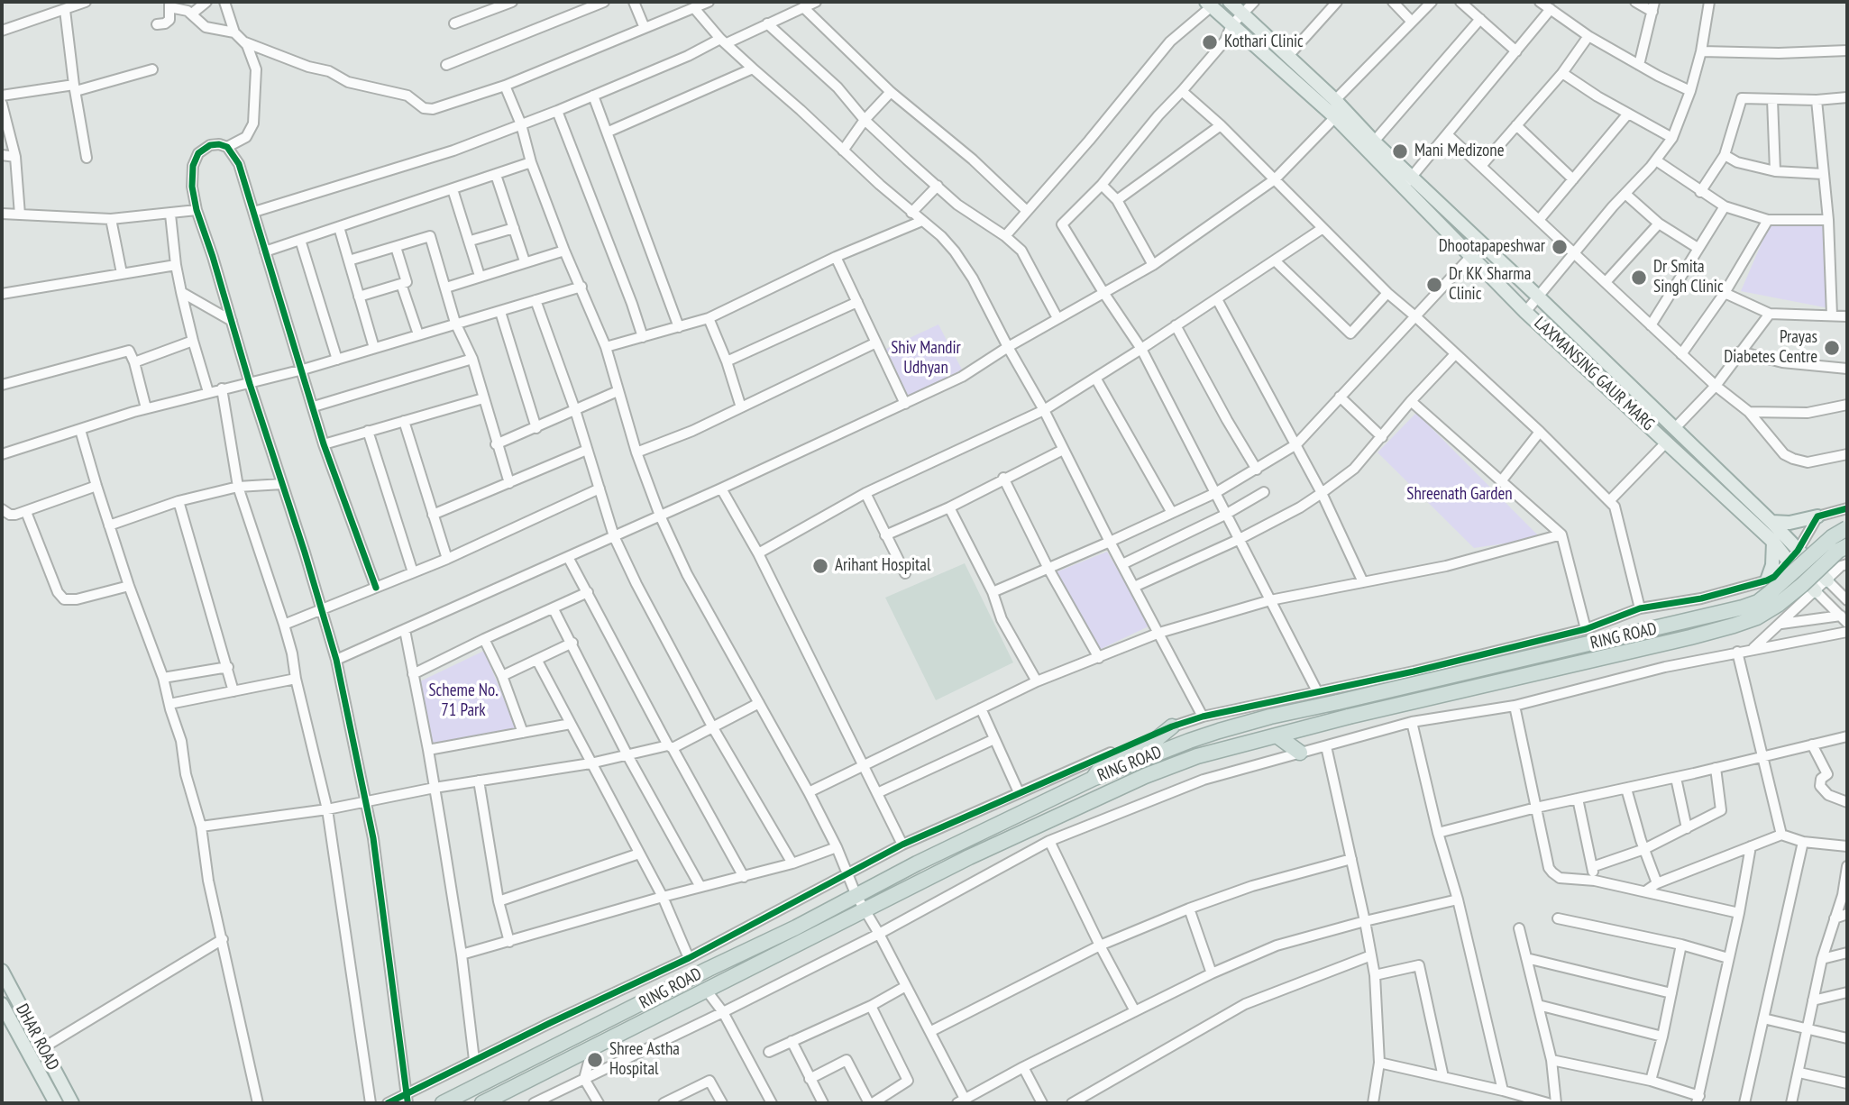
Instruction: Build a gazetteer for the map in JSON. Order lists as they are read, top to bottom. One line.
{"streets":{"highway":["RING ROAD"],"main road":["LAXMANSING GAUR MARG","DHAR ROAD"]},"parks":["Shiv Mandir Udhyan","Shreenath Garden","Scheme No. 71 Park"],"places":["Kothari Clinic","Mani Medizone","Dhootapapeshwar","Dr Smita Singh Clinic","Dr KK Sharma Clinic","Prayas Diabetes Centre","Arihant Hospital","Shree Astha Hospital"]}
